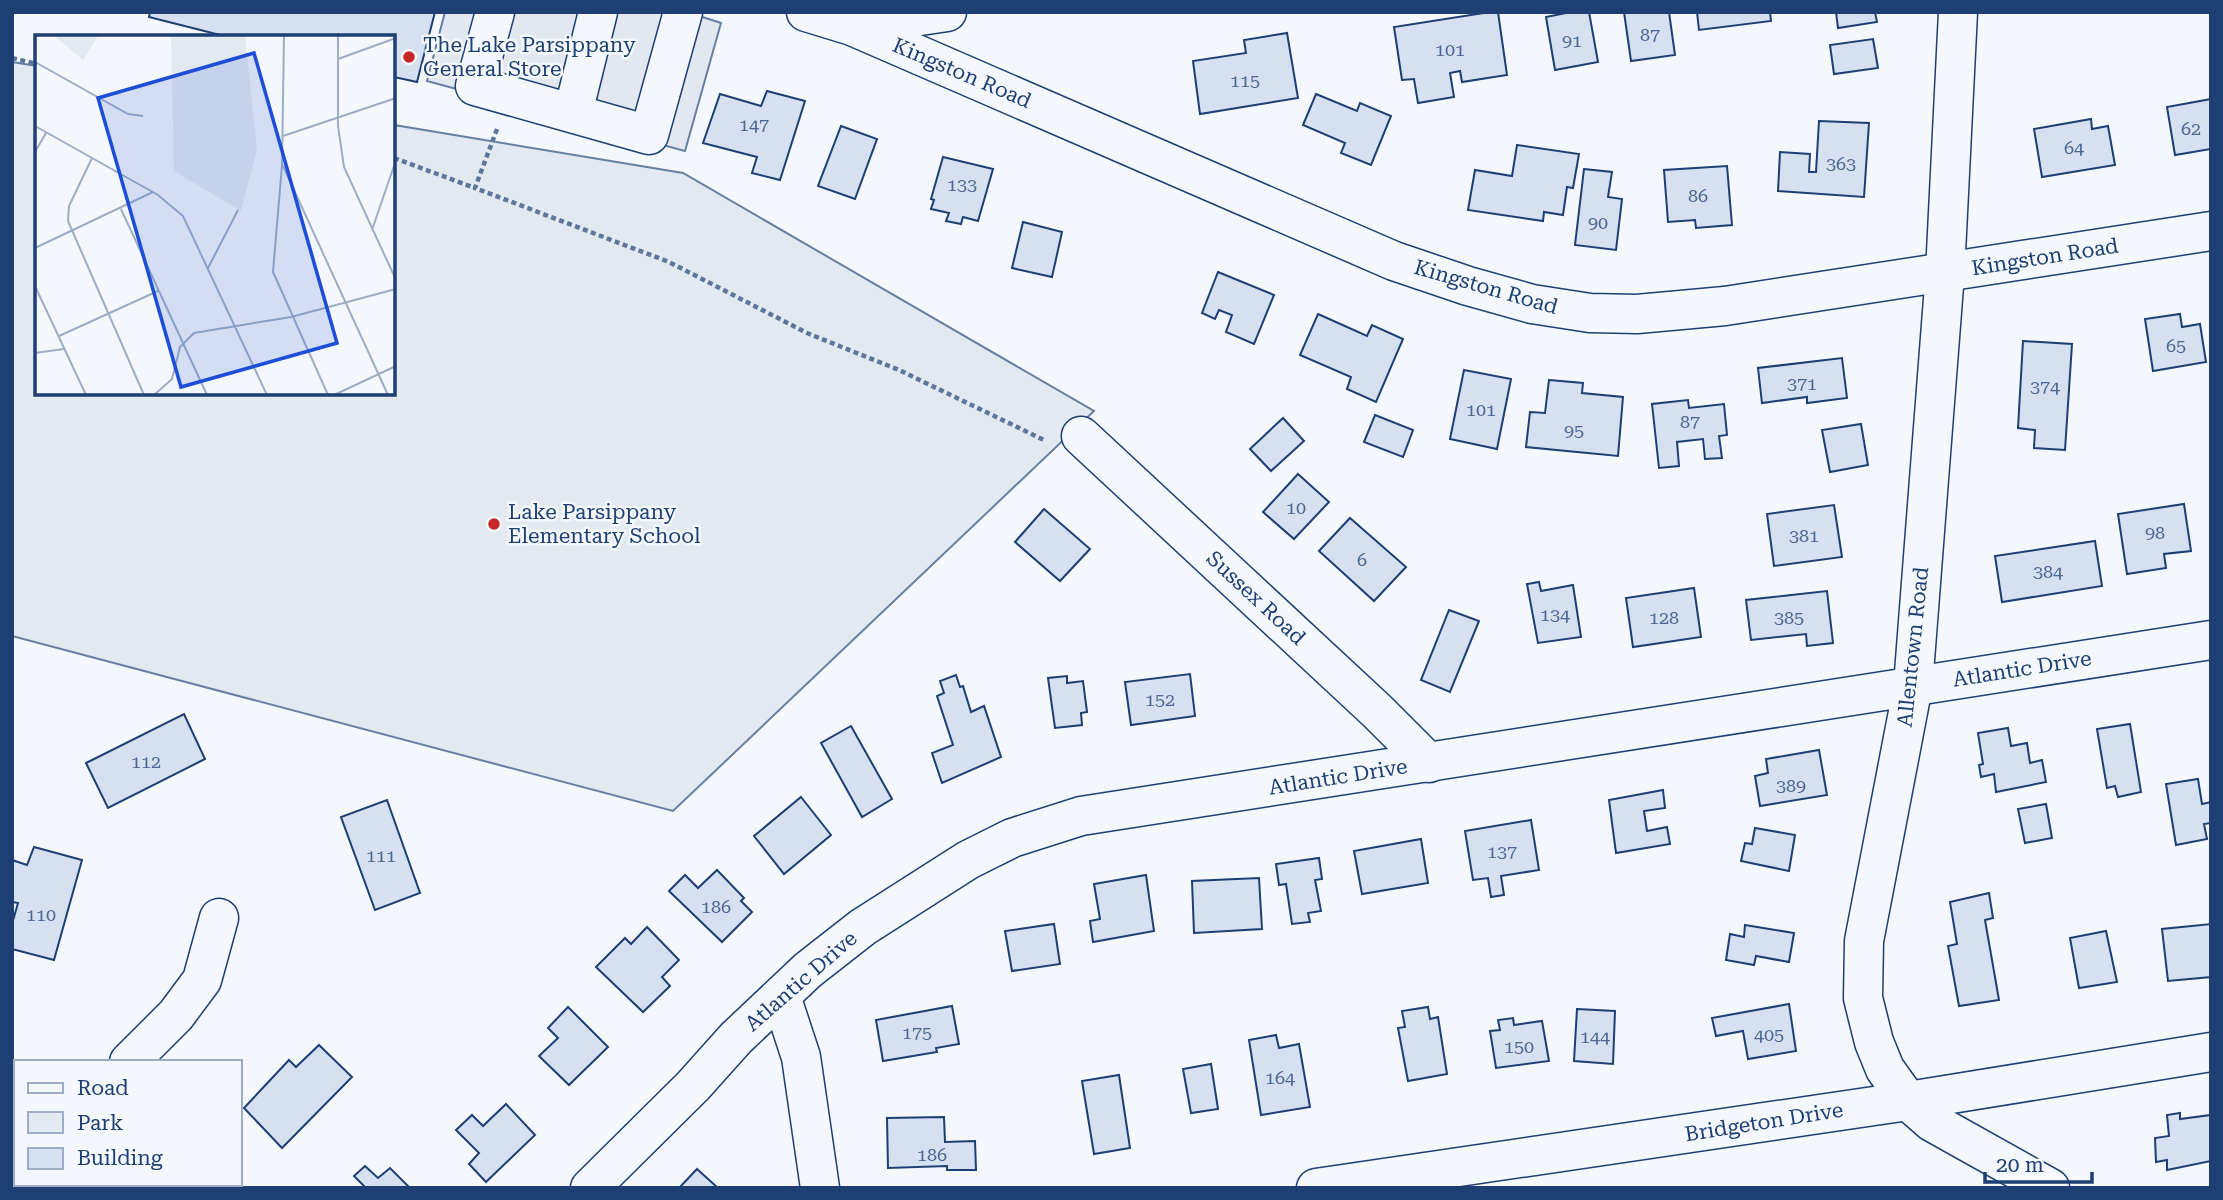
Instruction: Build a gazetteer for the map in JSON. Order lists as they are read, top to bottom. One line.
{"streets":{"street":["Kingston Road","Sussex Road","Allentown Road","Atlantic Drive","Bridgeton Drive"]},"crossings":[["Kingston Road","Allentown Road"],["Sussex Road","Atlantic Drive"],["Allentown Road","Atlantic Drive"],["Allentown Road","Bridgeton Drive"]],"places":["The Lake Parsippany General Store","Lake Parsippany Elementary School"],"house_numbers":["87","91","101","115","147","62","64","363","133","86","90","65","371","374","101","87","95","10","98","381","6","384","134","128","385","152","112","389","137","111","186","110","175","405","144","150","164","186"],"legend":["Road","Park","Building"],"scale_bar":"20 m"}
